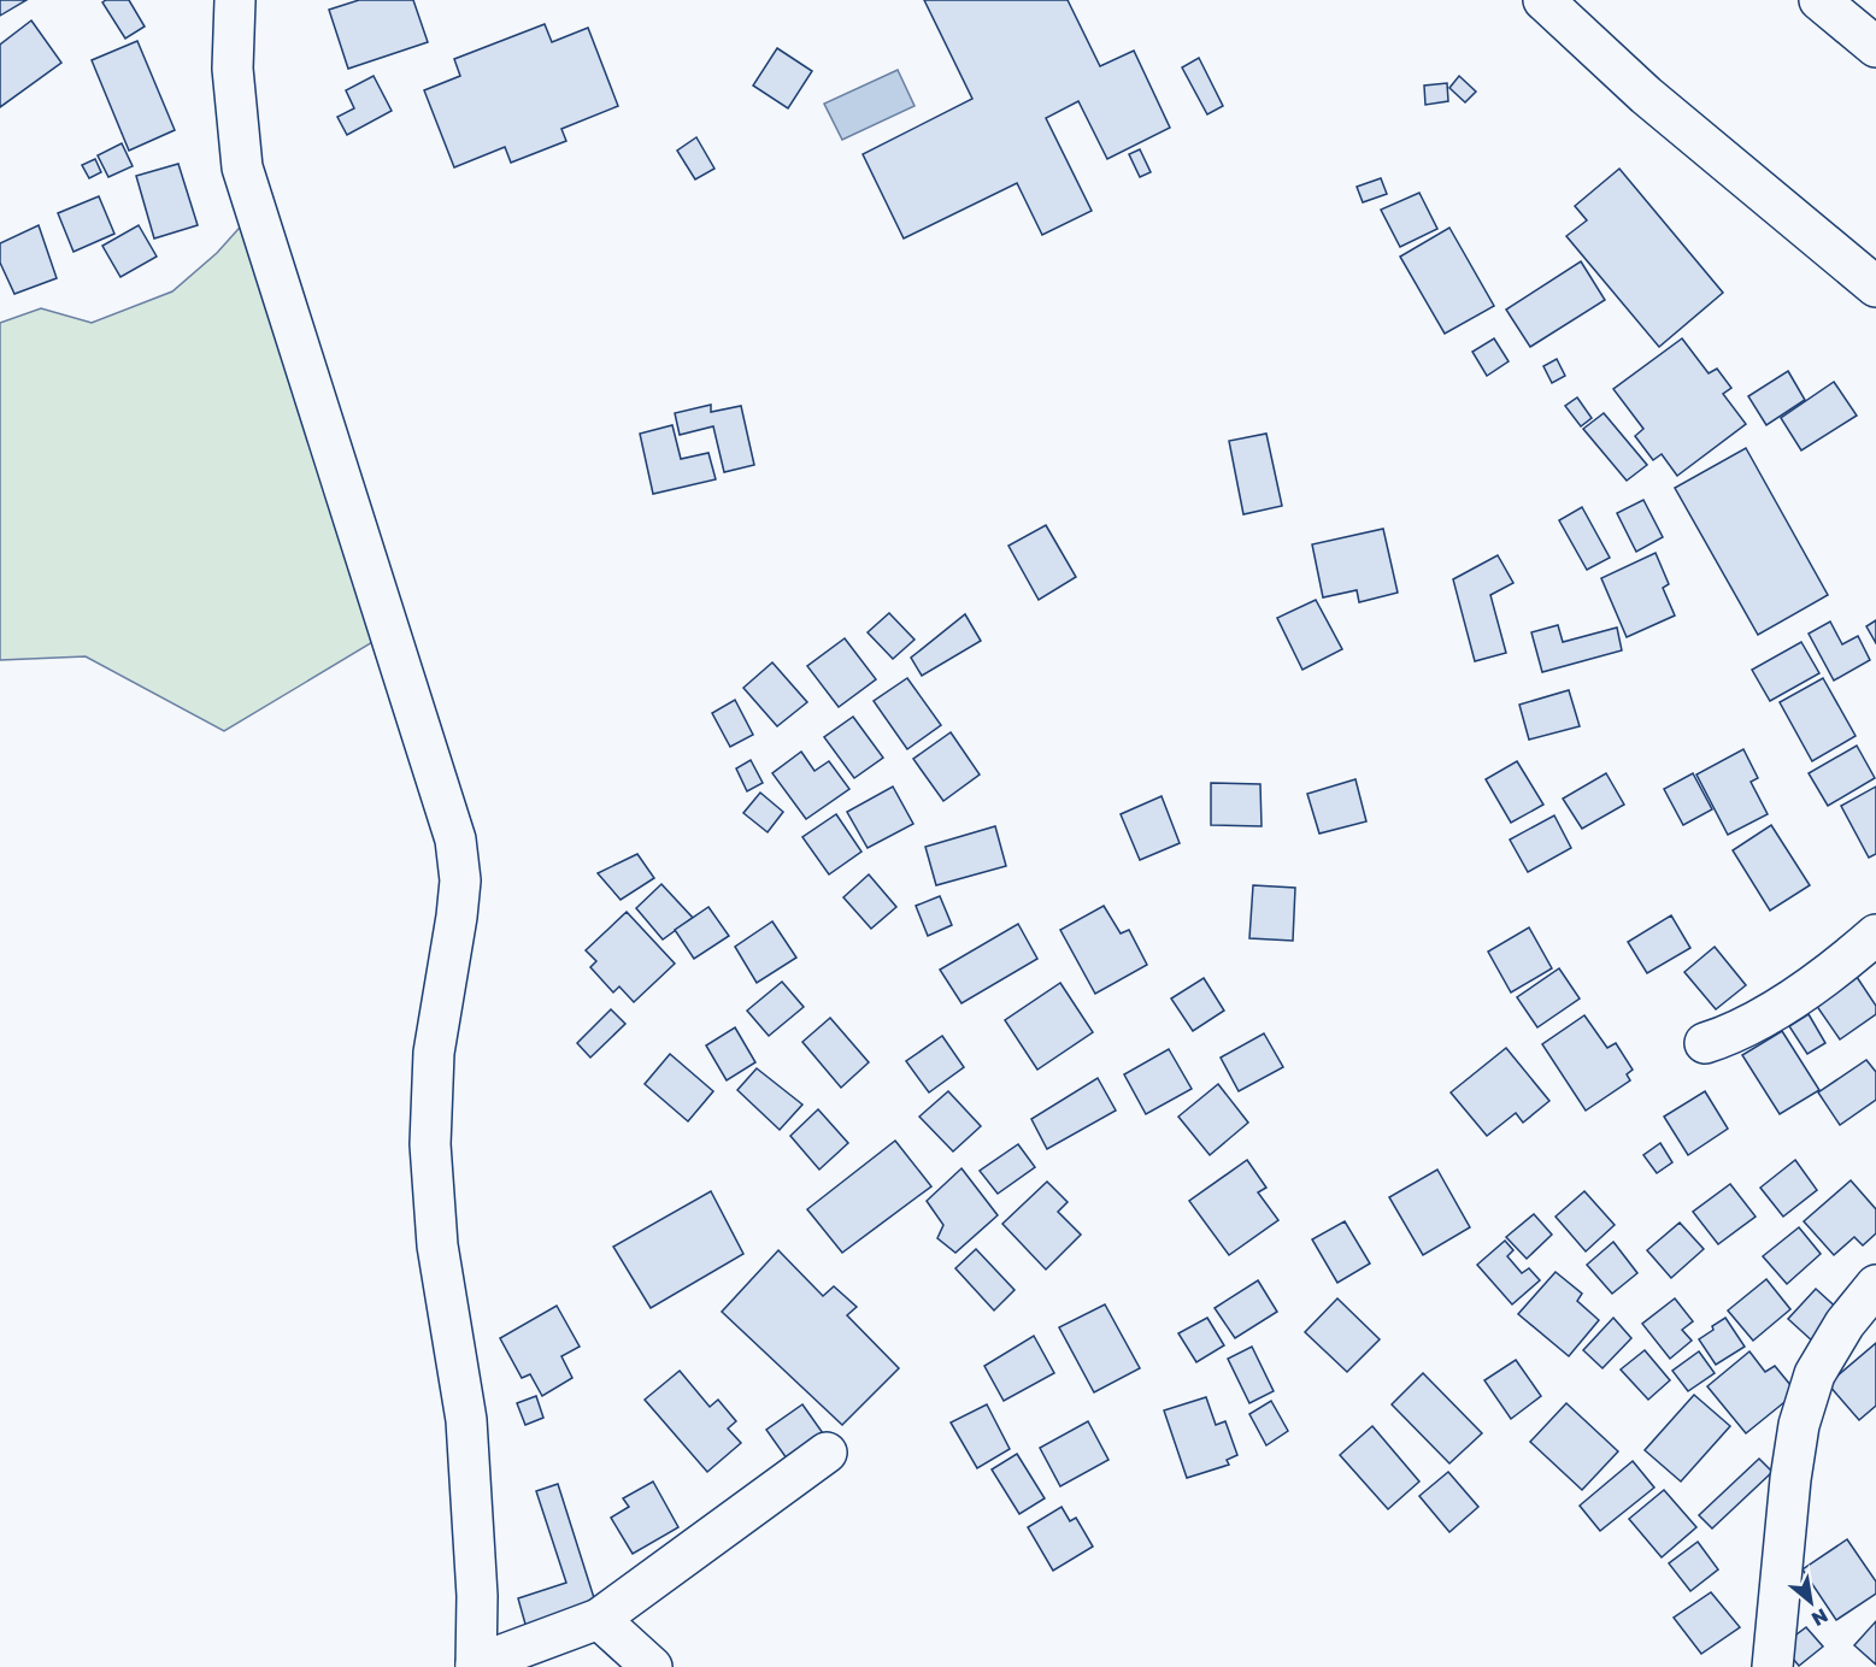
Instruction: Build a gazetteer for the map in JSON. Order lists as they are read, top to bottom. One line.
{"north":"bottom right"}
